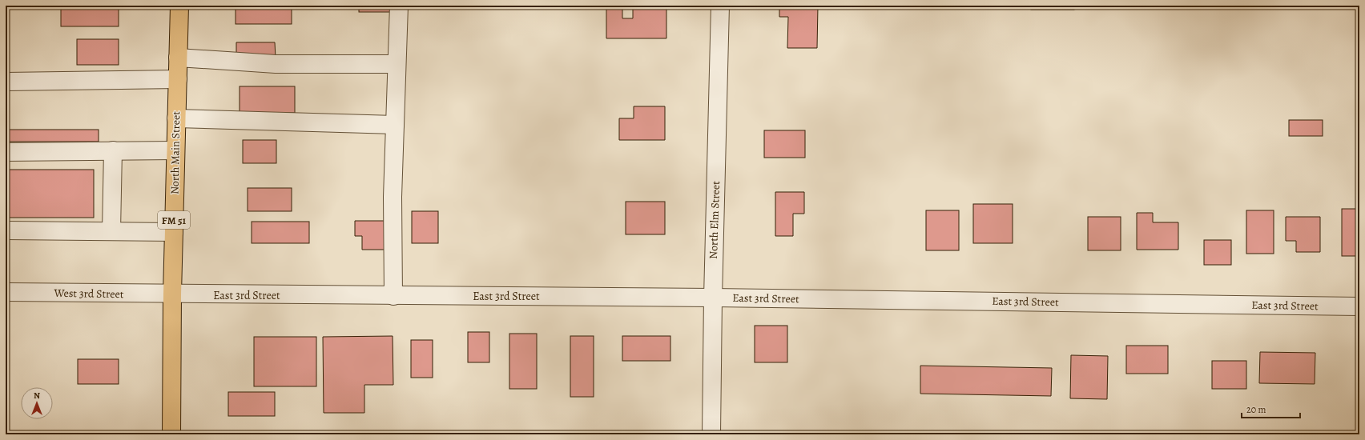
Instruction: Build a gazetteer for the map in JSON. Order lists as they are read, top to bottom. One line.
{"streets":{"main road":["North Main Street","FM 51"],"street":["North Elm Street","West 3rd Street","East 3rd Street"]},"crossings":[["North Main Street","West 3rd Street"],["North Main Street","East 3rd Street"],["North Elm Street","East 3rd Street"],["West 3rd Street","East 3rd Street"]],"scale_bar":"20 m","north":"top"}
